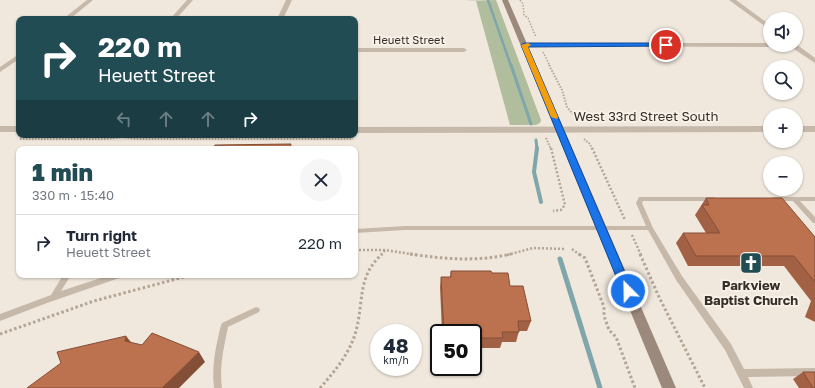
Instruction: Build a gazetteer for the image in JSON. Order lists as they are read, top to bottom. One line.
{"streets":{"street":["Heuett Street","West 33rd Street South"]},"places":{"church":["Parkview Baptist Church"]},"page":{"map_buttons":["+","−"],"turn":["220 m","Heuett Street"],"heading":["1 min","330 m · 15:40"],"list":[{"name":"Turn right","note":"Heuett Street","value":"220 m"}],"speed":"48 km/h","limit":"50"}}
